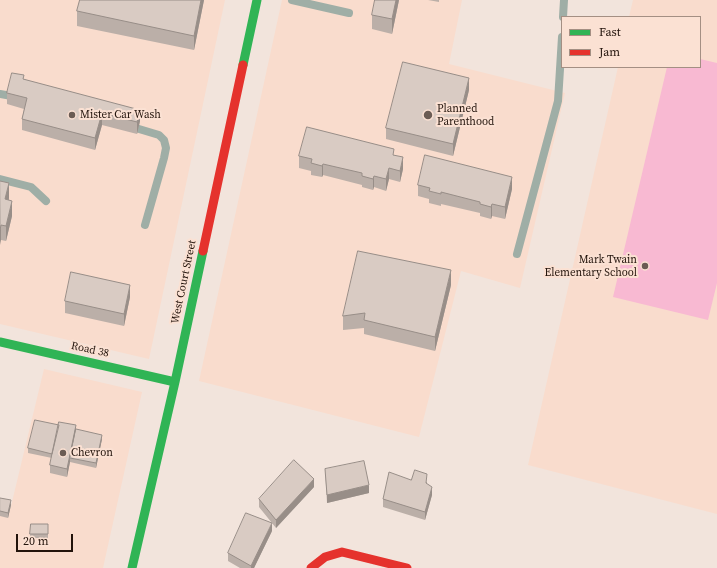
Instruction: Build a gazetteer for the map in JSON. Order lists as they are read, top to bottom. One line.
{"streets":{"main road":["West Court Street","Road 38"]},"crossings":[["West Court Street","Road 38"]],"places":["Mister Car Wash","Planned Parenthood","Mark Twain Elementary School","Chevron"],"legend":["Fast","Jam"],"scale_bar":"20 m"}
